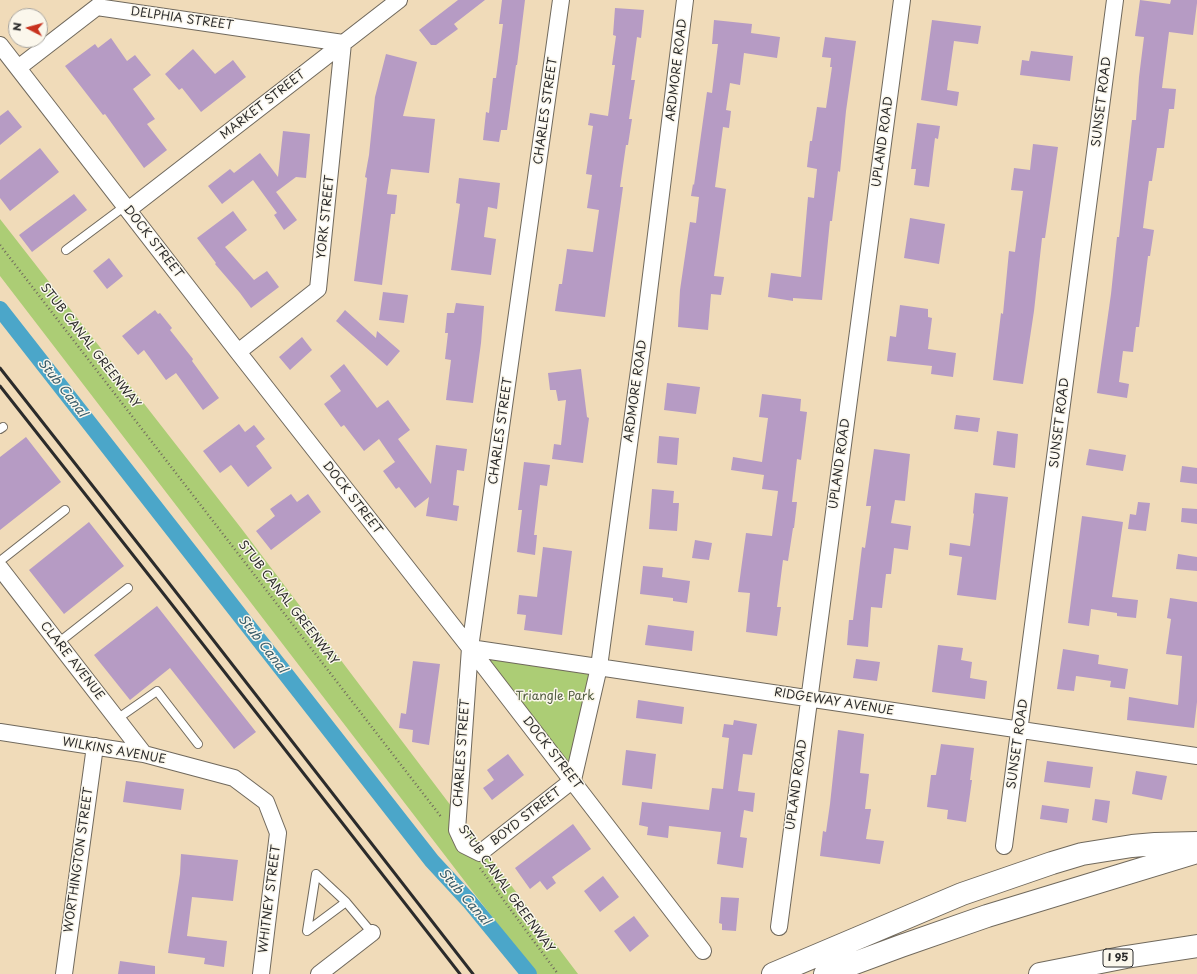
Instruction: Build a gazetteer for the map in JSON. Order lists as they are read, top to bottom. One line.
{"streets":{"highway":["I 95"],"street":["DELPHIA STREET","ARDMORE ROAD","SUNSET ROAD","MARKET STREET","CHARLES STREET","UPLAND ROAD","YORK STREET","DOCK STREET","CLARE AVENUE","RIDGEWAY AVENUE","WILKINS AVENUE","BOYD STREET","WORTHINGTON STREET","WHITNEY STREET"],"path":["STUB CANAL GREENWAY"]},"crossings":[["DELPHIA STREET","MARKET STREET"],["DELPHIA STREET","YORK STREET"],["DELPHIA STREET","DOCK STREET"],["ARDMORE ROAD","DOCK STREET"],["ARDMORE ROAD","RIDGEWAY AVENUE"],["ARDMORE ROAD","BOYD STREET"],["SUNSET ROAD","RIDGEWAY AVENUE"],["MARKET STREET","YORK STREET"],["MARKET STREET","DOCK STREET"],["CHARLES STREET","DOCK STREET"],["CHARLES STREET","STUB CANAL GREENWAY"],["CHARLES STREET","RIDGEWAY AVENUE"],["CHARLES STREET","BOYD STREET"],["UPLAND ROAD","RIDGEWAY AVENUE"],["YORK STREET","DOCK STREET"],["DOCK STREET","RIDGEWAY AVENUE"],["DOCK STREET","BOYD STREET"],["STUB CANAL GREENWAY","BOYD STREET"],["CLARE AVENUE","WILKINS AVENUE"],["WILKINS AVENUE","WORTHINGTON STREET"],["WILKINS AVENUE","WHITNEY STREET"]],"water":["Stub Canal"],"parks":["Triangle Park"],"north":"left"}
